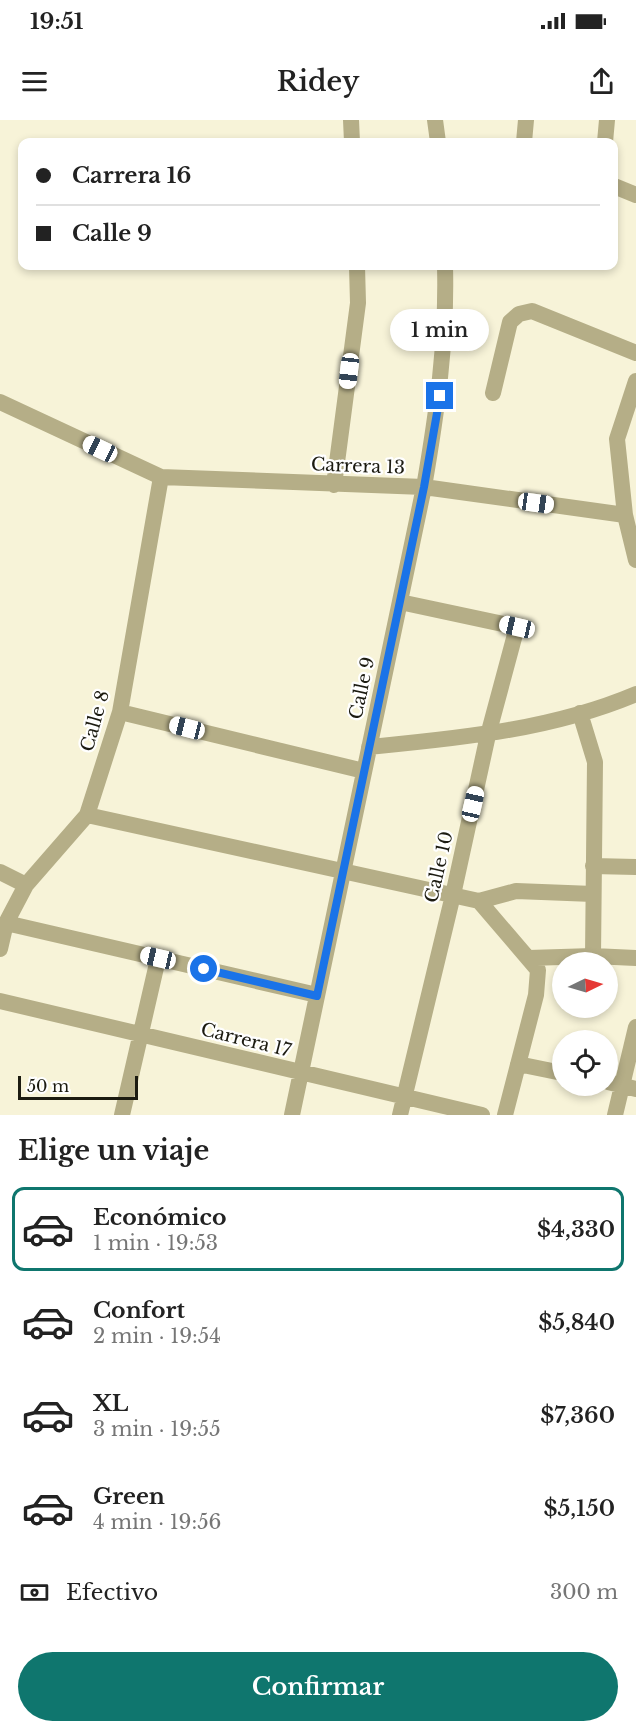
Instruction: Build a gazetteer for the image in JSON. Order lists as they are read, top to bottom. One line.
{"streets":{"street":["Carrera 13","Calle 9","Calle 8","Calle 10","Carrera 17"]},"crossings":[["Carrera 13","Calle 9"],["Carrera 13","Calle 8"],["Calle 9","Calle 10"],["Calle 9","Carrera 17"],["Calle 10","Carrera 17"]],"scale_bar":"50 m","north":"right","page":{"status":"19:51","header":"Ridey","banner":["Carrera 16","Calle 9"],"bubble":"1 min","scale":"50 m","heading":"Elige un viaje","list":[{"name":"Económico","note":"1 min · 19:53","value":"$4,330"},{"name":"Confort","note":"2 min · 19:54","value":"$5,840"},{"name":"XL","note":"3 min · 19:55","value":"$7,360"},{"name":"Green","note":"4 min · 19:56","value":"$5,150"}],"pay":["Efectivo","300 m"],"buttons":"Confirmar"}}
